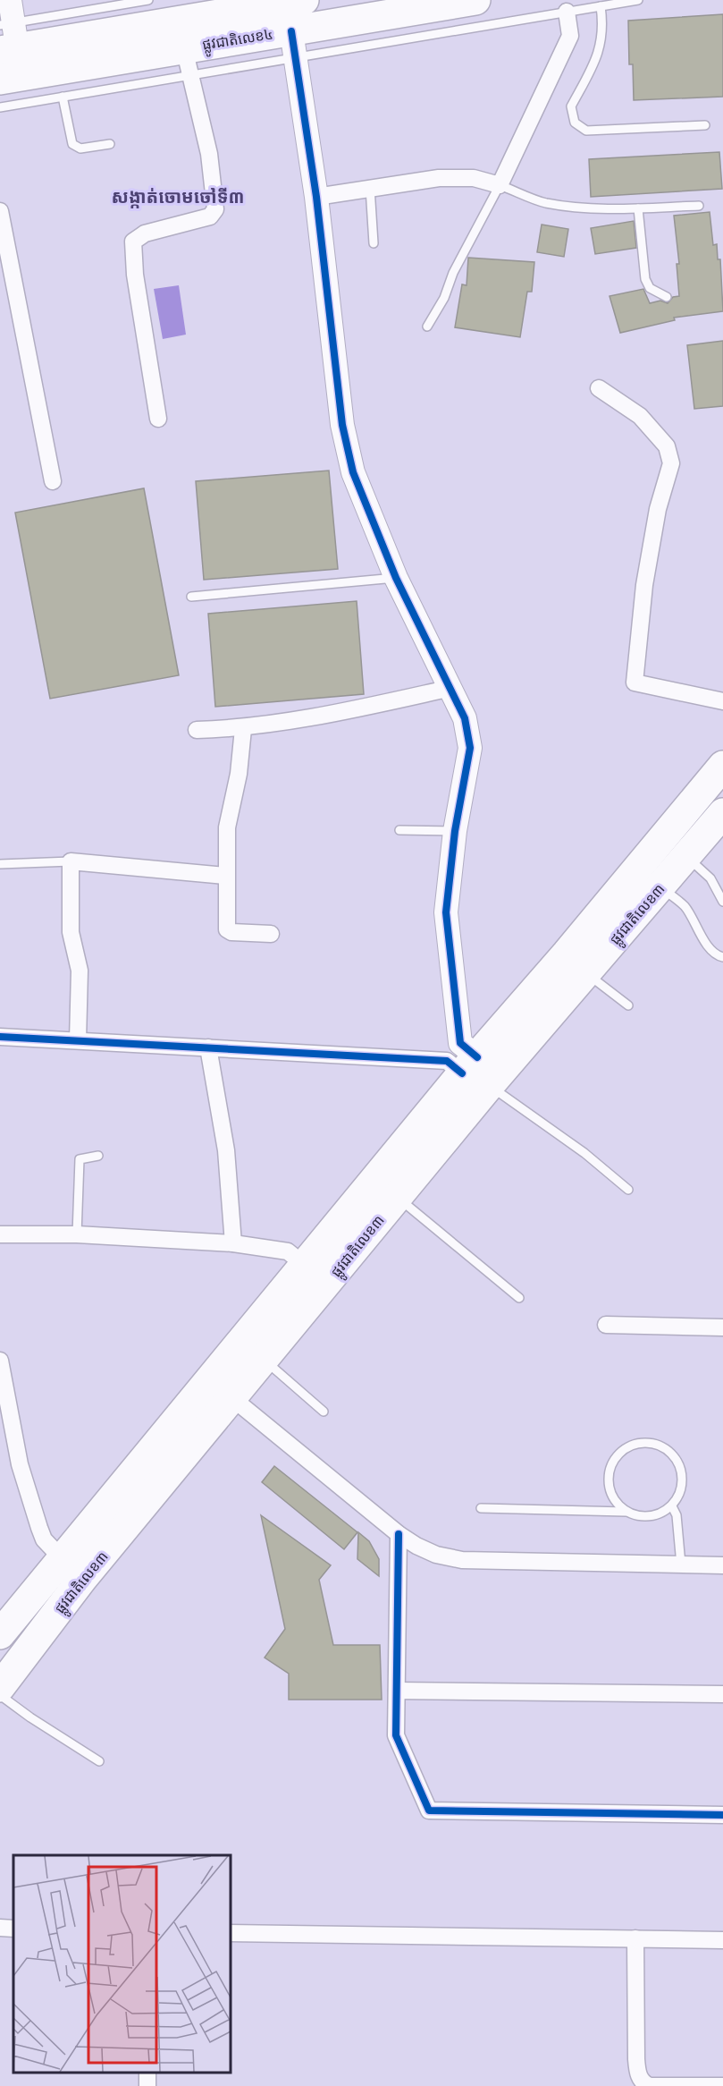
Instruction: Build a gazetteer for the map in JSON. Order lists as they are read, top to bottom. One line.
{"streets":{"highway":["ផ្លូវជាតិលេខ៤","ផ្លូវជាតិលេខ៣"]},"districts":["សង្កាត់ចោមចៅទី៣"]}
